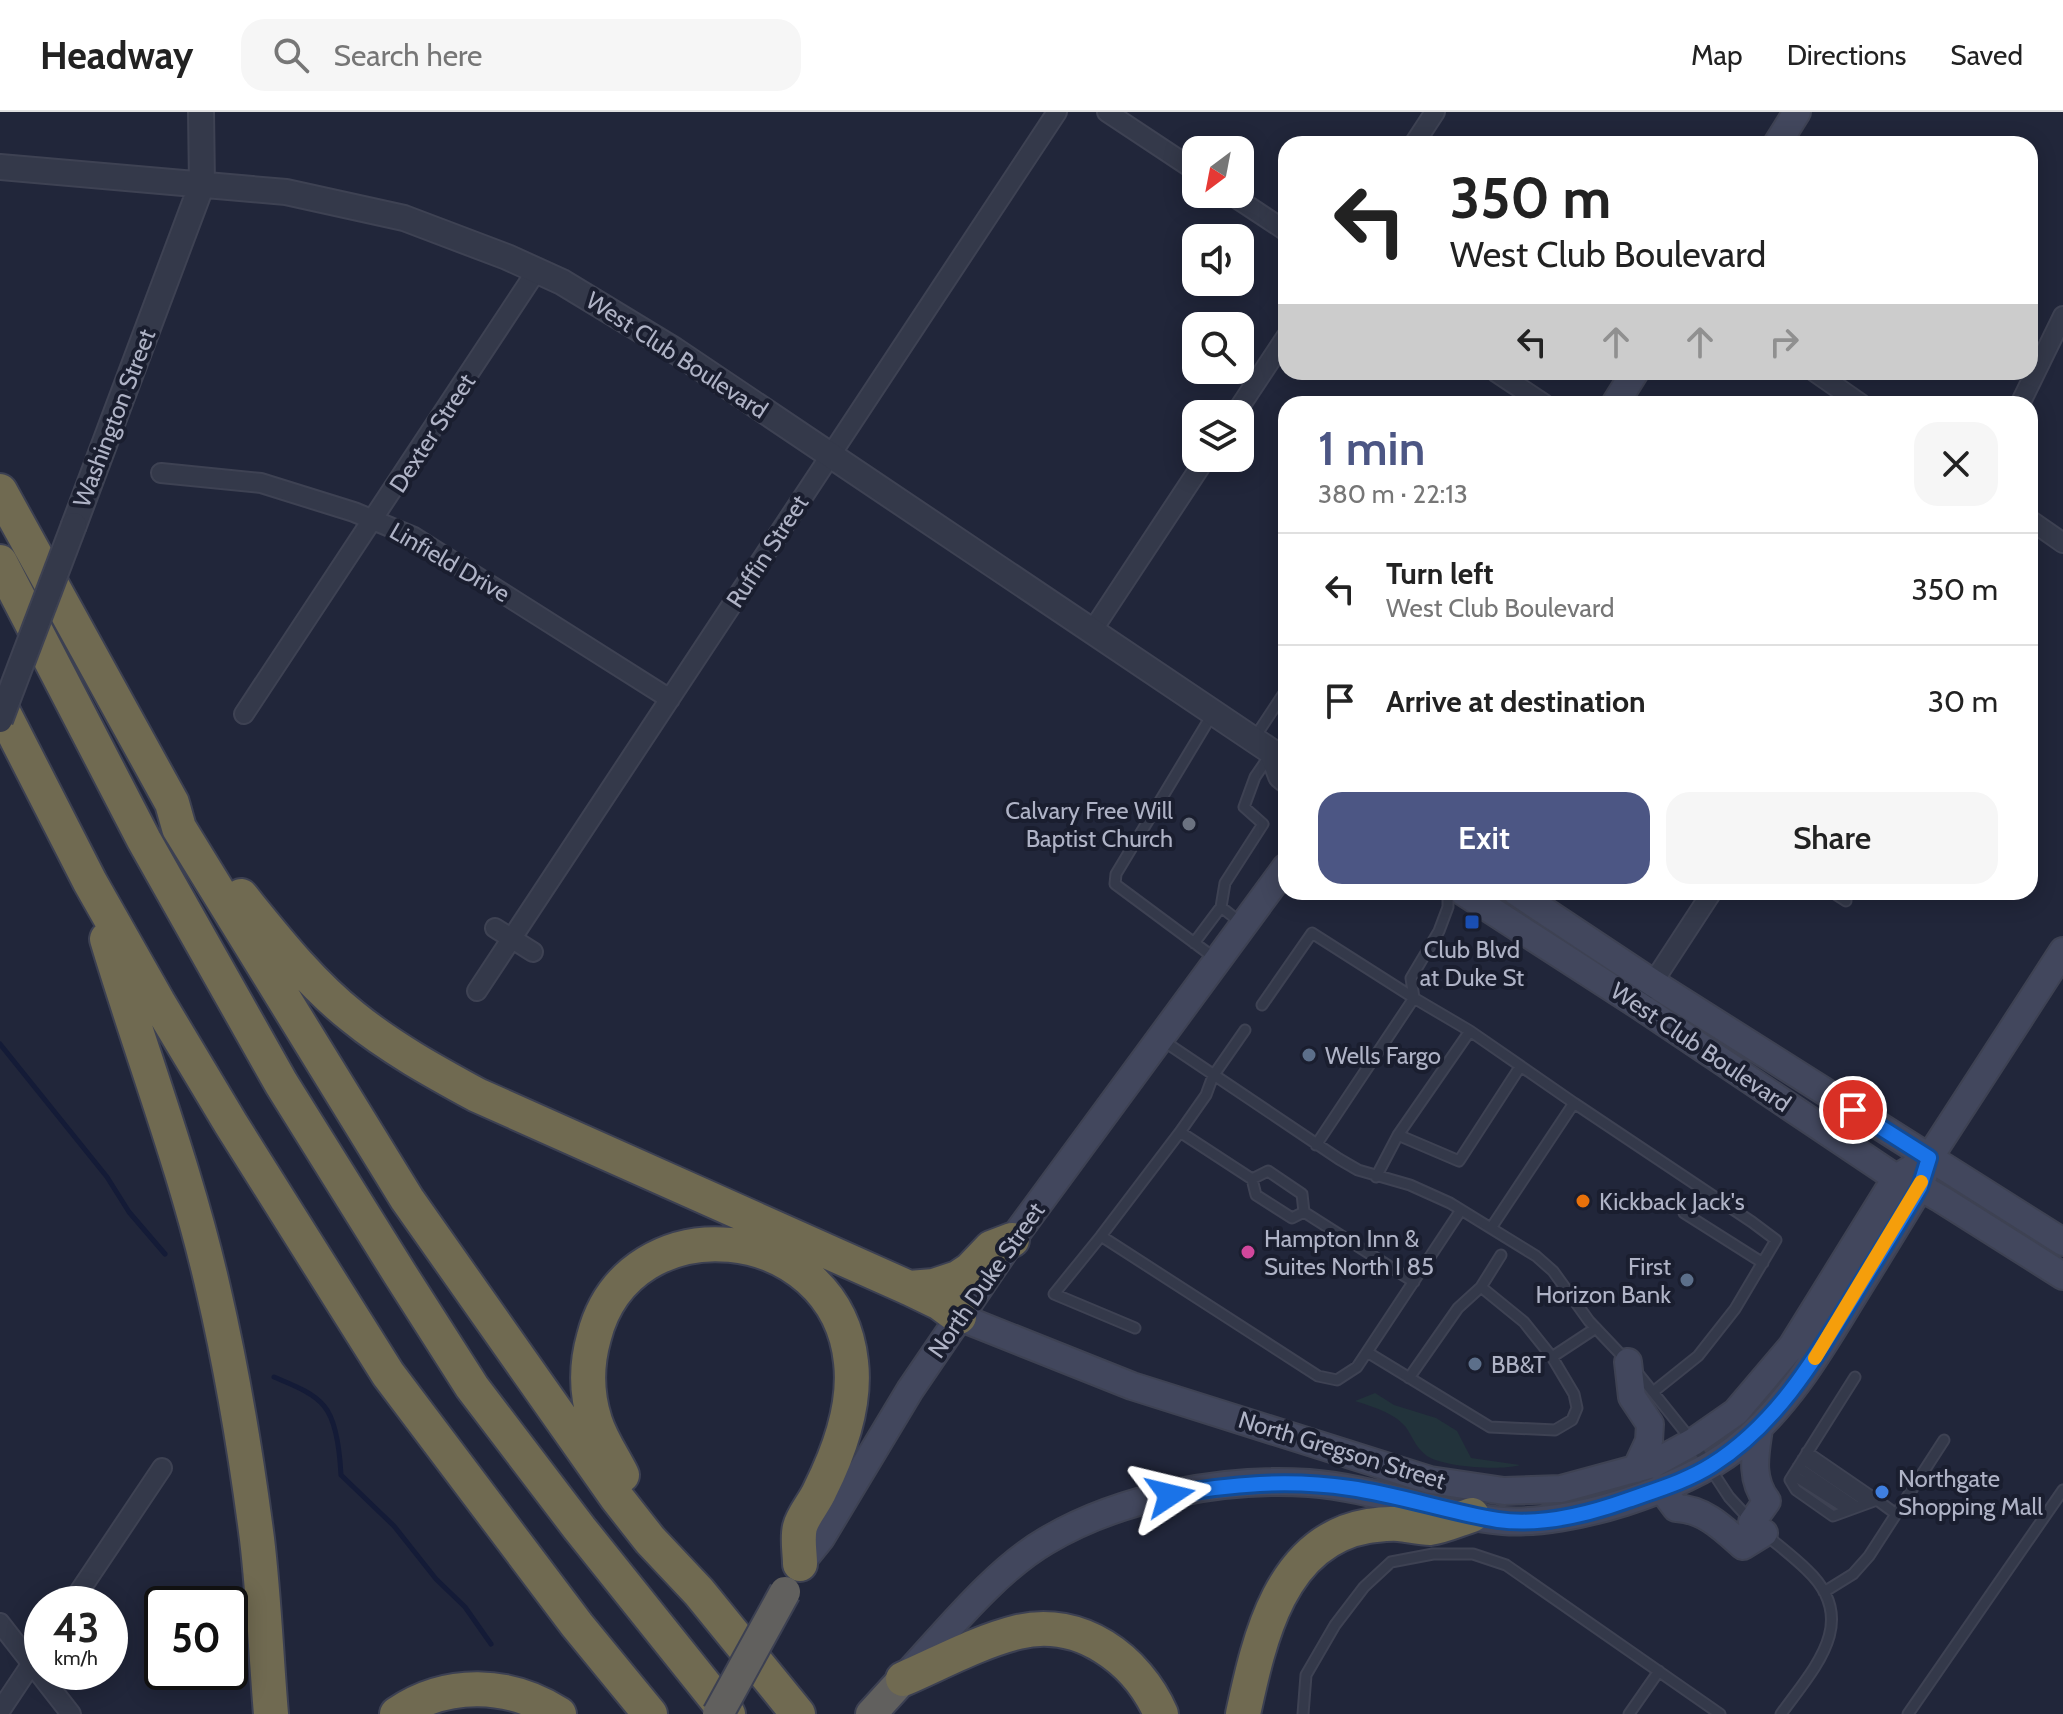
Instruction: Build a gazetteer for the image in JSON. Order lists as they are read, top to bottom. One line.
{"streets":{"highway":["North Duke Street"],"main road":["West Club Boulevard","North Gregson Street"],"street":["Washington Street","Dexter Street","Ruffin Street","Linfield Drive"]},"crossings":[["West Club Boulevard","Washington Street"],["West Club Boulevard","Dexter Street"],["West Club Boulevard","Ruffin Street"],["West Club Boulevard","North Gregson Street"],["Dexter Street","Linfield Drive"],["Ruffin Street","Linfield Drive"],["North Duke Street","North Gregson Street"]],"places":{"other":["Calvary Free Will Baptist Church","Wells Fargo","Kickback Jack's","Hampton Inn & Suites North I 85","First Horizon Bank","BB&T","Northgate Shopping Mall"],"transit":["Club Blvd at Duke St"]},"north":"bottom left","page":{"header":"Headway","search":"Search here","nav":["Map","Directions","Saved"],"turn":["350 m","West Club Boulevard"],"heading":["1 min","380 m · 22:13"],"list":[{"name":"Turn left","note":"West Club Boulevard","value":"350 m"},{"name":"Arrive at destination","value":"30 m"}],"buttons":["Exit","Share"],"speed":"43 km/h","limit":"50"}}
